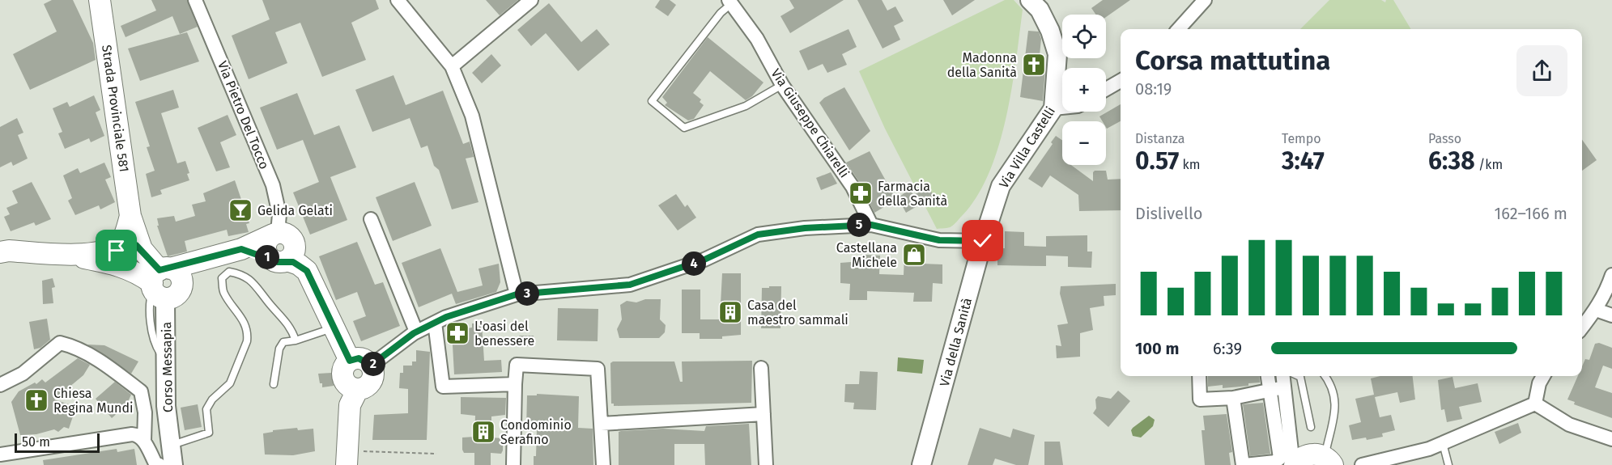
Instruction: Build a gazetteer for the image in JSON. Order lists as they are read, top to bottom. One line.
{"streets":{"main road":["Strada Provinciale 581","Via Villa Castelli","Via della Sanità","Corso Messapia"],"street":["Via Pietro Del Tocco","Via Giuseppe Chiarelli"]},"crossings":[["Via Villa Castelli","Via della Sanità"]],"places":{"church":["Madonna della Sanità","Chiesa Regina Mundi"],"pharmacy":["Farmacia della Sanità","L'oasi del benessere"],"bar":["Gelida Gelati"],"shop":["Castellana Michele"],"building":["Casa del maestro sammali","Condominio Serafino"]},"scale_bar":"50 m","page":{"map_buttons":["+","−"],"heading":["Corsa mattutina","08:19"],"stats":[["Distanza","0.57 km"],["Tempo","3:47"],["Passo","6:38 /km"]],"chart":["Dislivello","162–166 m"],"pins":["5","1","4","3","2"],"list":[{"name":"100 m","note":"6:39"}],"scale":"50 m"}}
